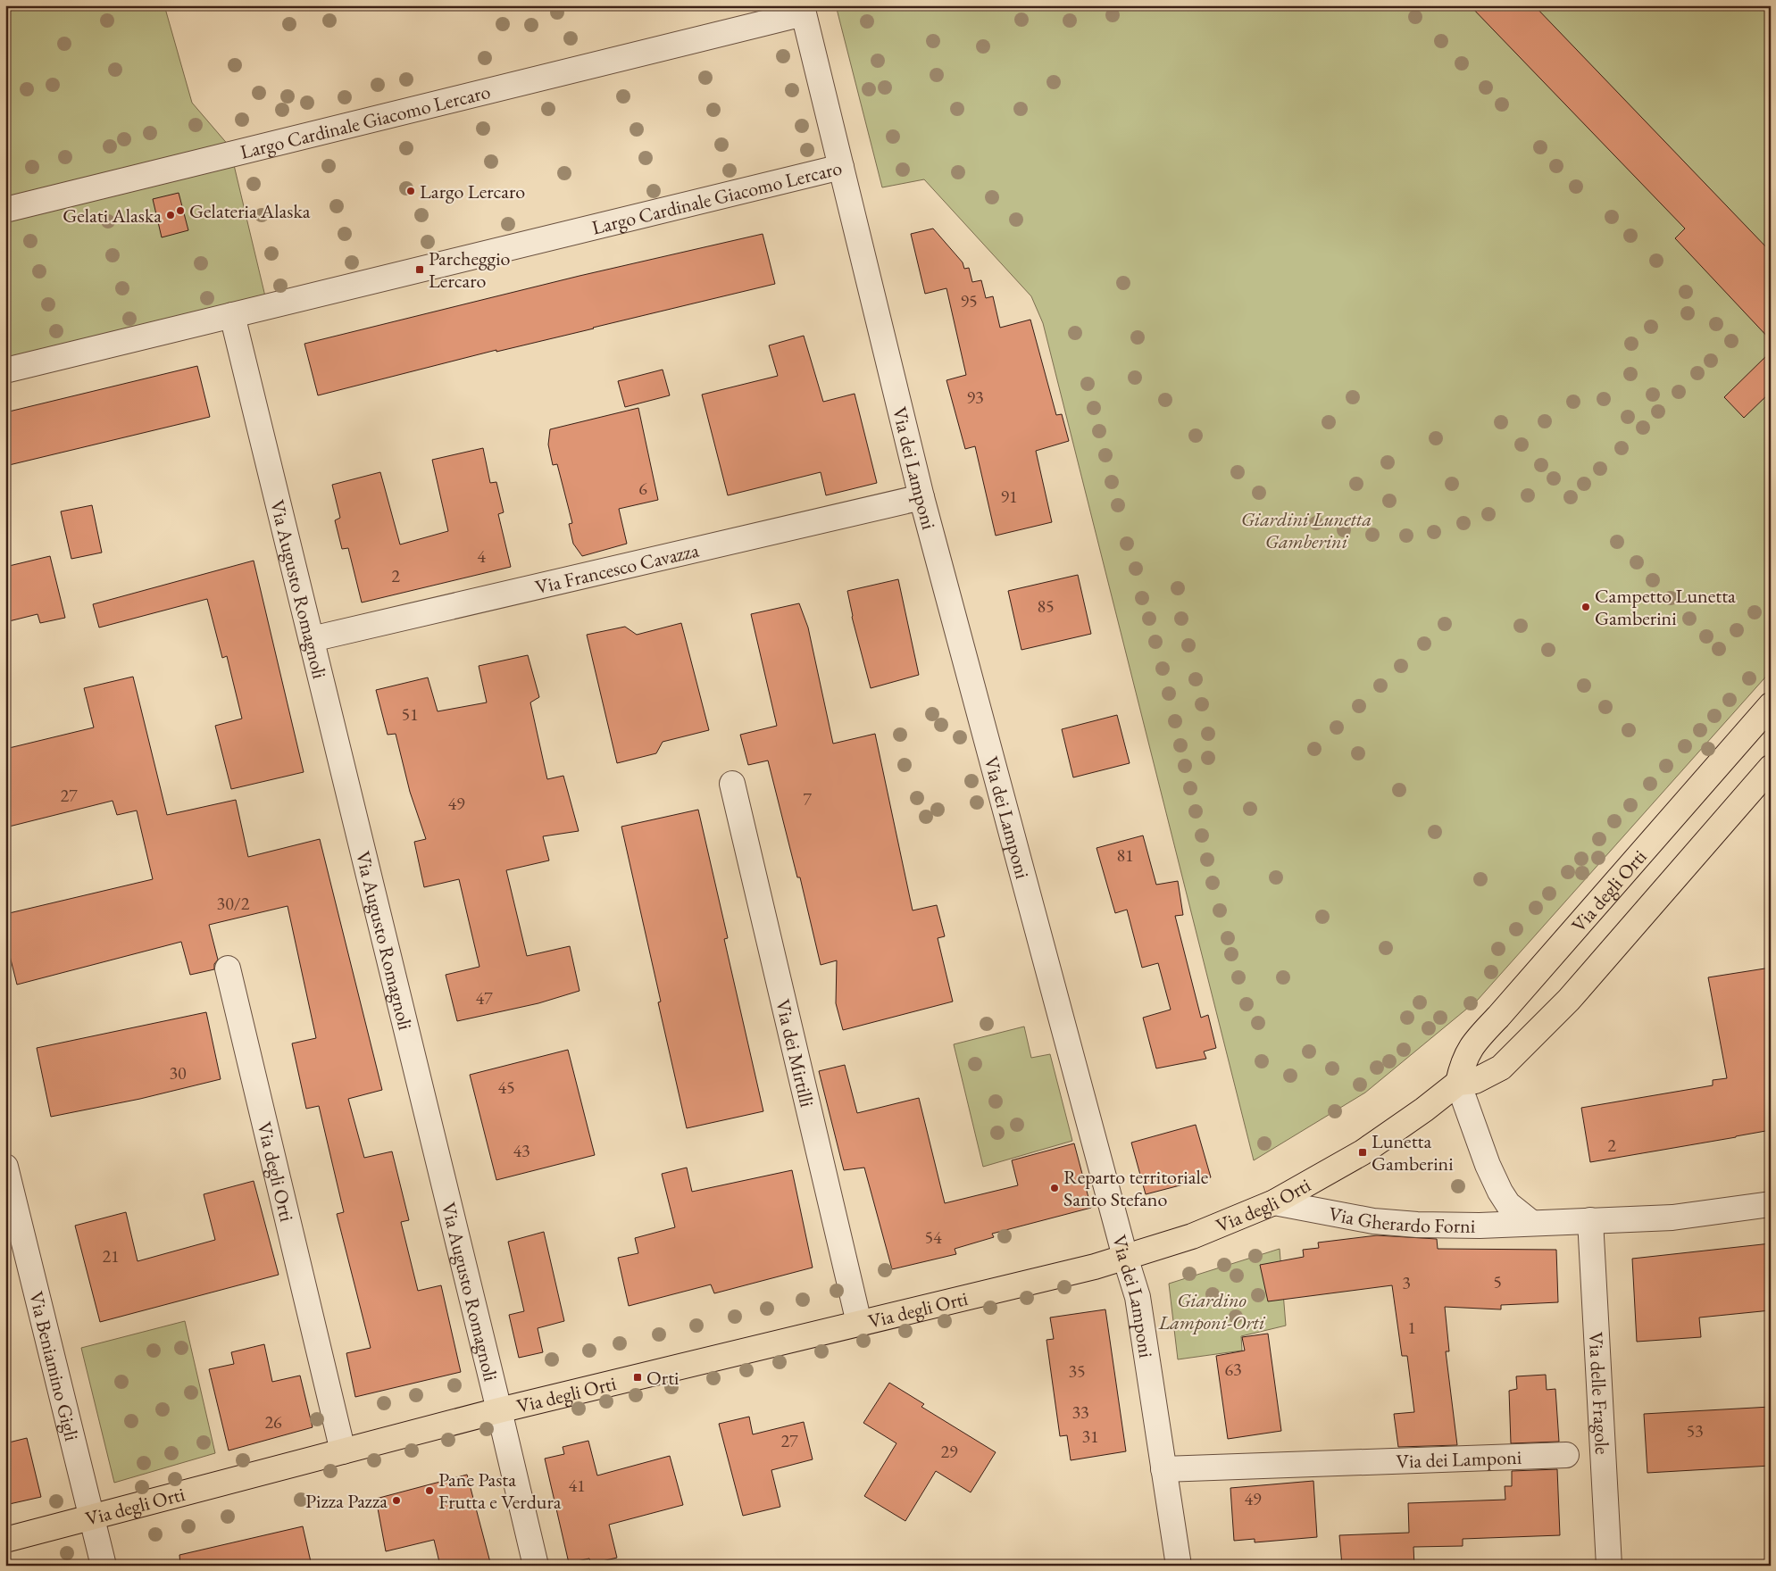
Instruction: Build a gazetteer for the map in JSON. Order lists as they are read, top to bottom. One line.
{"streets":{"main road":["Via degli Orti"],"street":["Largo Cardinale Giacomo Lercaro","Via dei Lamponi","Via Francesco Cavazza","Via Augusto Romagnoli","Via dei Mirtilli","Via Gherardo Forni","Via Beniamino Gigli","Via delle Fragole"]},"crossings":[["Largo Cardinale Giacomo Lercaro","Via dei Lamponi"],["Largo Cardinale Giacomo Lercaro","Via Augusto Romagnoli"],["Via dei Lamponi","Via Francesco Cavazza"],["Via dei Lamponi","Via degli Orti"],["Via Francesco Cavazza","Via Augusto Romagnoli"],["Via Augusto Romagnoli","Via degli Orti"],["Via degli Orti","Via dei Mirtilli"],["Via degli Orti","Via Gherardo Forni"],["Via degli Orti","Via Beniamino Gigli"],["Via Gherardo Forni","Via delle Fragole"]],"parks":["Giardini Lunetta Gamberini","Giardino Lamponi-Orti"],"places":{"other":["Largo Lercaro","Gelateria Alaska","Gelati Alaska","Campetto Lunetta Gamberini","Reparto territoriale Santo Stefano","Pane Pasta Frutta e Verdura","Pizza Pazza"],"transit":["Parcheggio Lercaro","Lunetta Gamberini","Orti"]},"house_numbers":["95","93","6","91","4","2","85","51","27","7","49","81","30/2","47","30","45","2","43","54","21","5","3","1","63","35","33","26","53","31","27","29","41","49"]}
